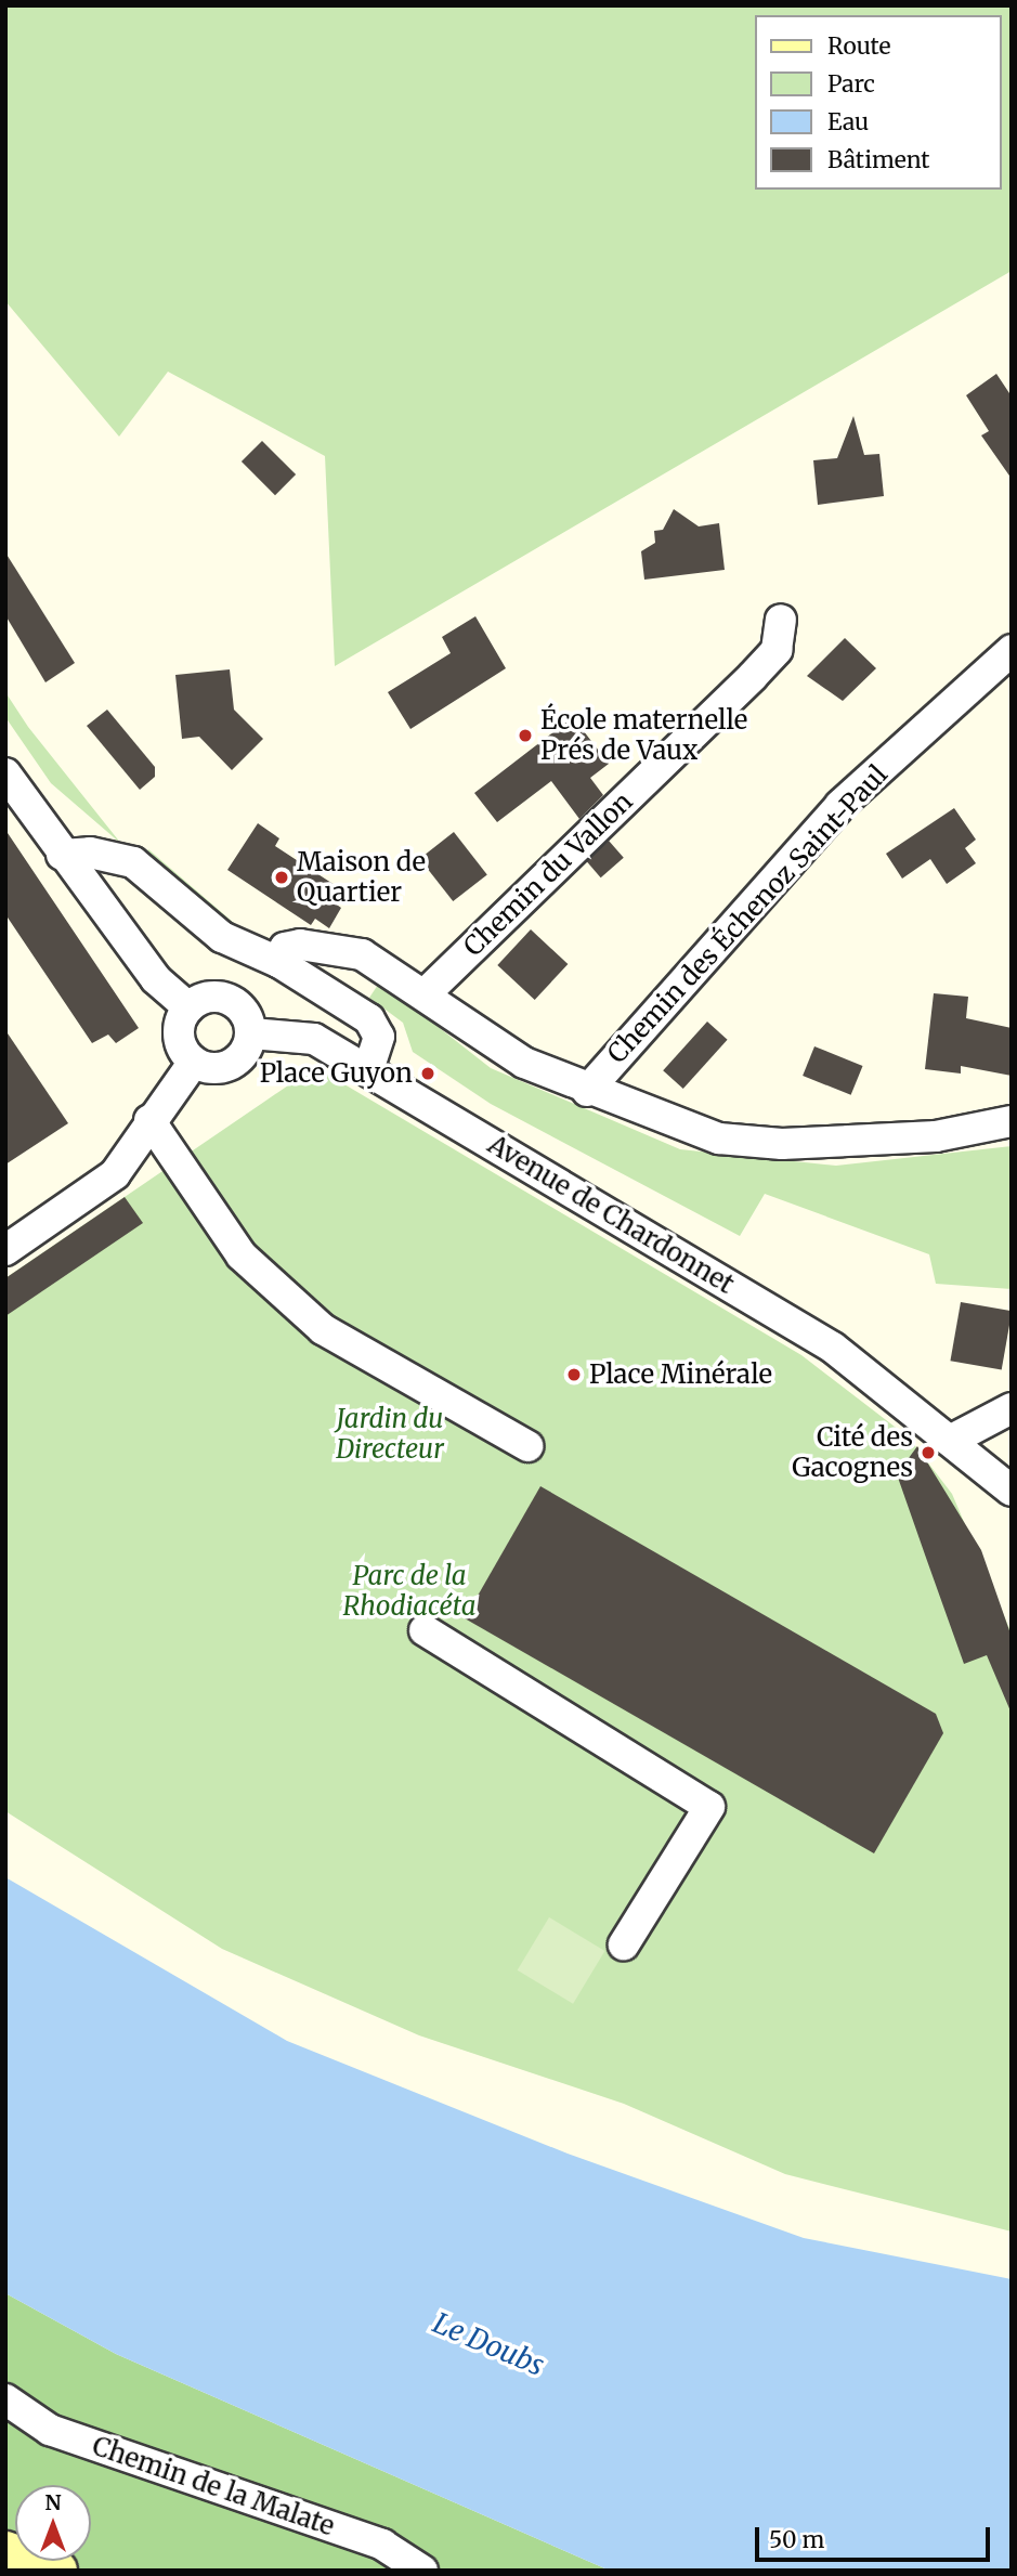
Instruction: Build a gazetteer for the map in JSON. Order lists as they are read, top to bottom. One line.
{"streets":{"street":["Chemin du Vallon","Chemin des Échenoz Saint-Paul","Avenue de Chardonnet","Chemin de la Malate"]},"water":["Le Doubs"],"parks":["Jardin du Directeur","Parc de la Rhodiacéta"],"places":["École maternelle Prés de Vaux","Maison de Quartier","Place Guyon","Place Minérale","Cité des Gacognes"],"legend":["Route","Parc","Eau","Bâtiment"],"scale_bar":"50 m","north":"top"}
